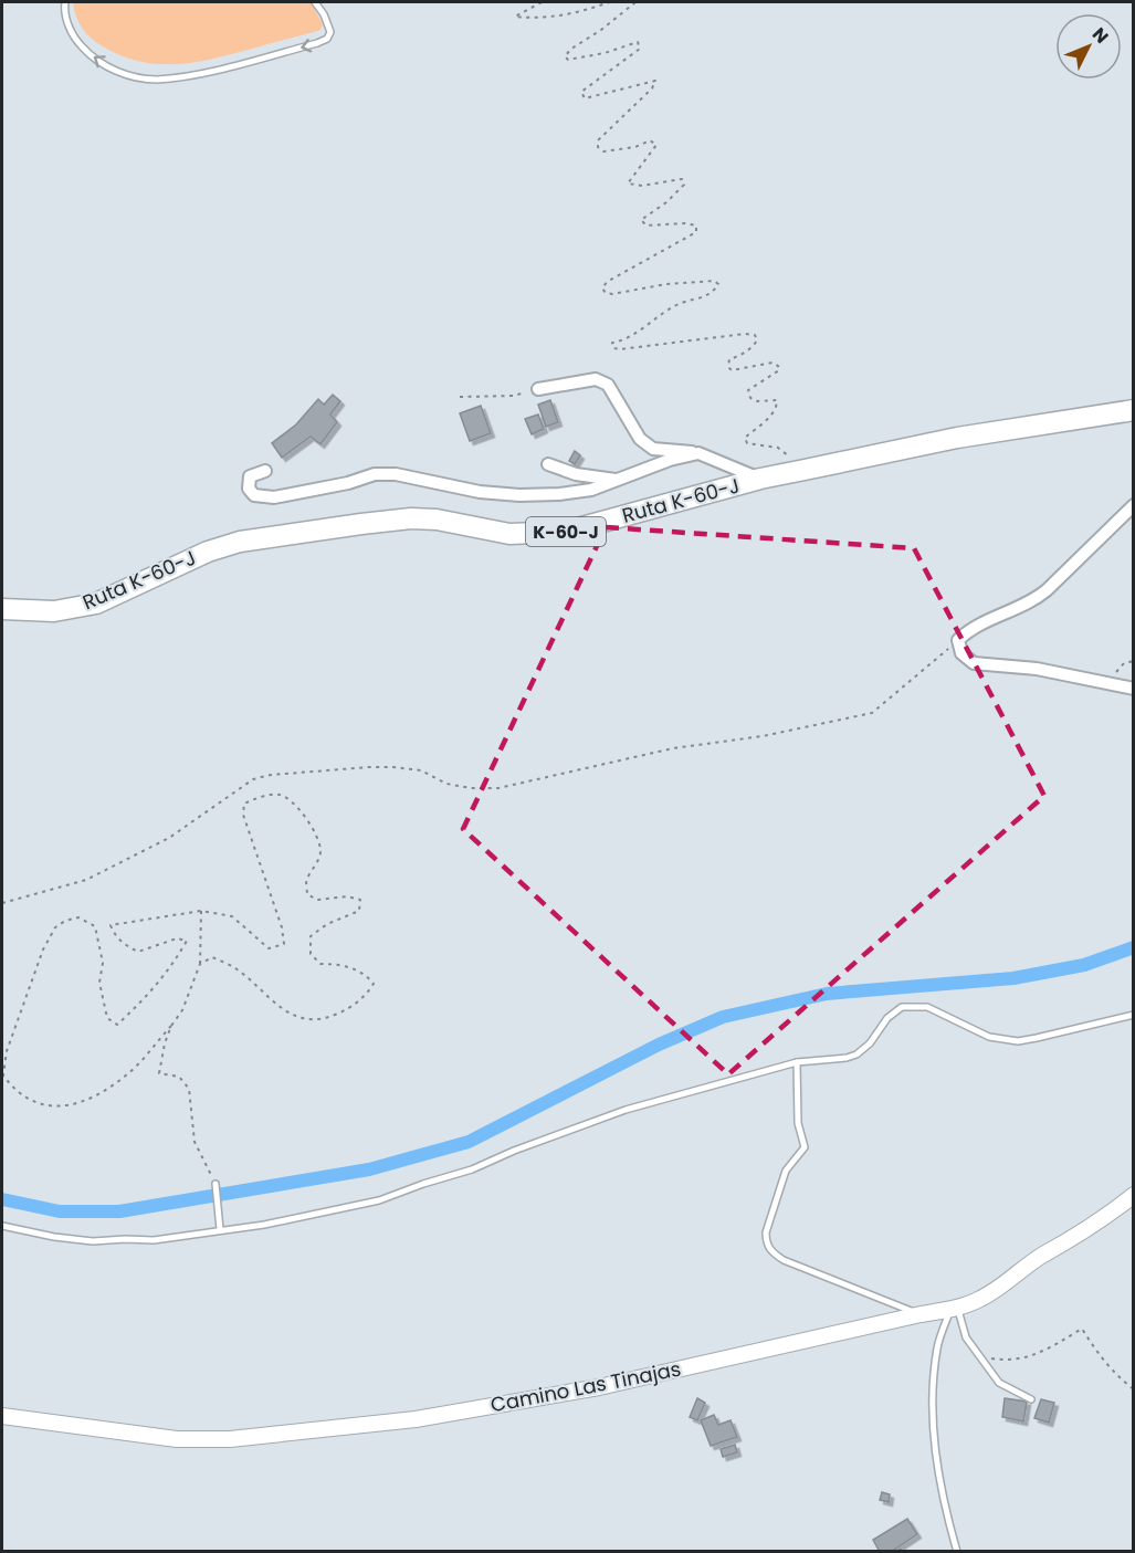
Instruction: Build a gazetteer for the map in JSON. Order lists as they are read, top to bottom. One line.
{"streets":{"main road":["Ruta K-60-J","K-60-J"],"street":["Camino Las Tinajas"]},"north":"top right"}
